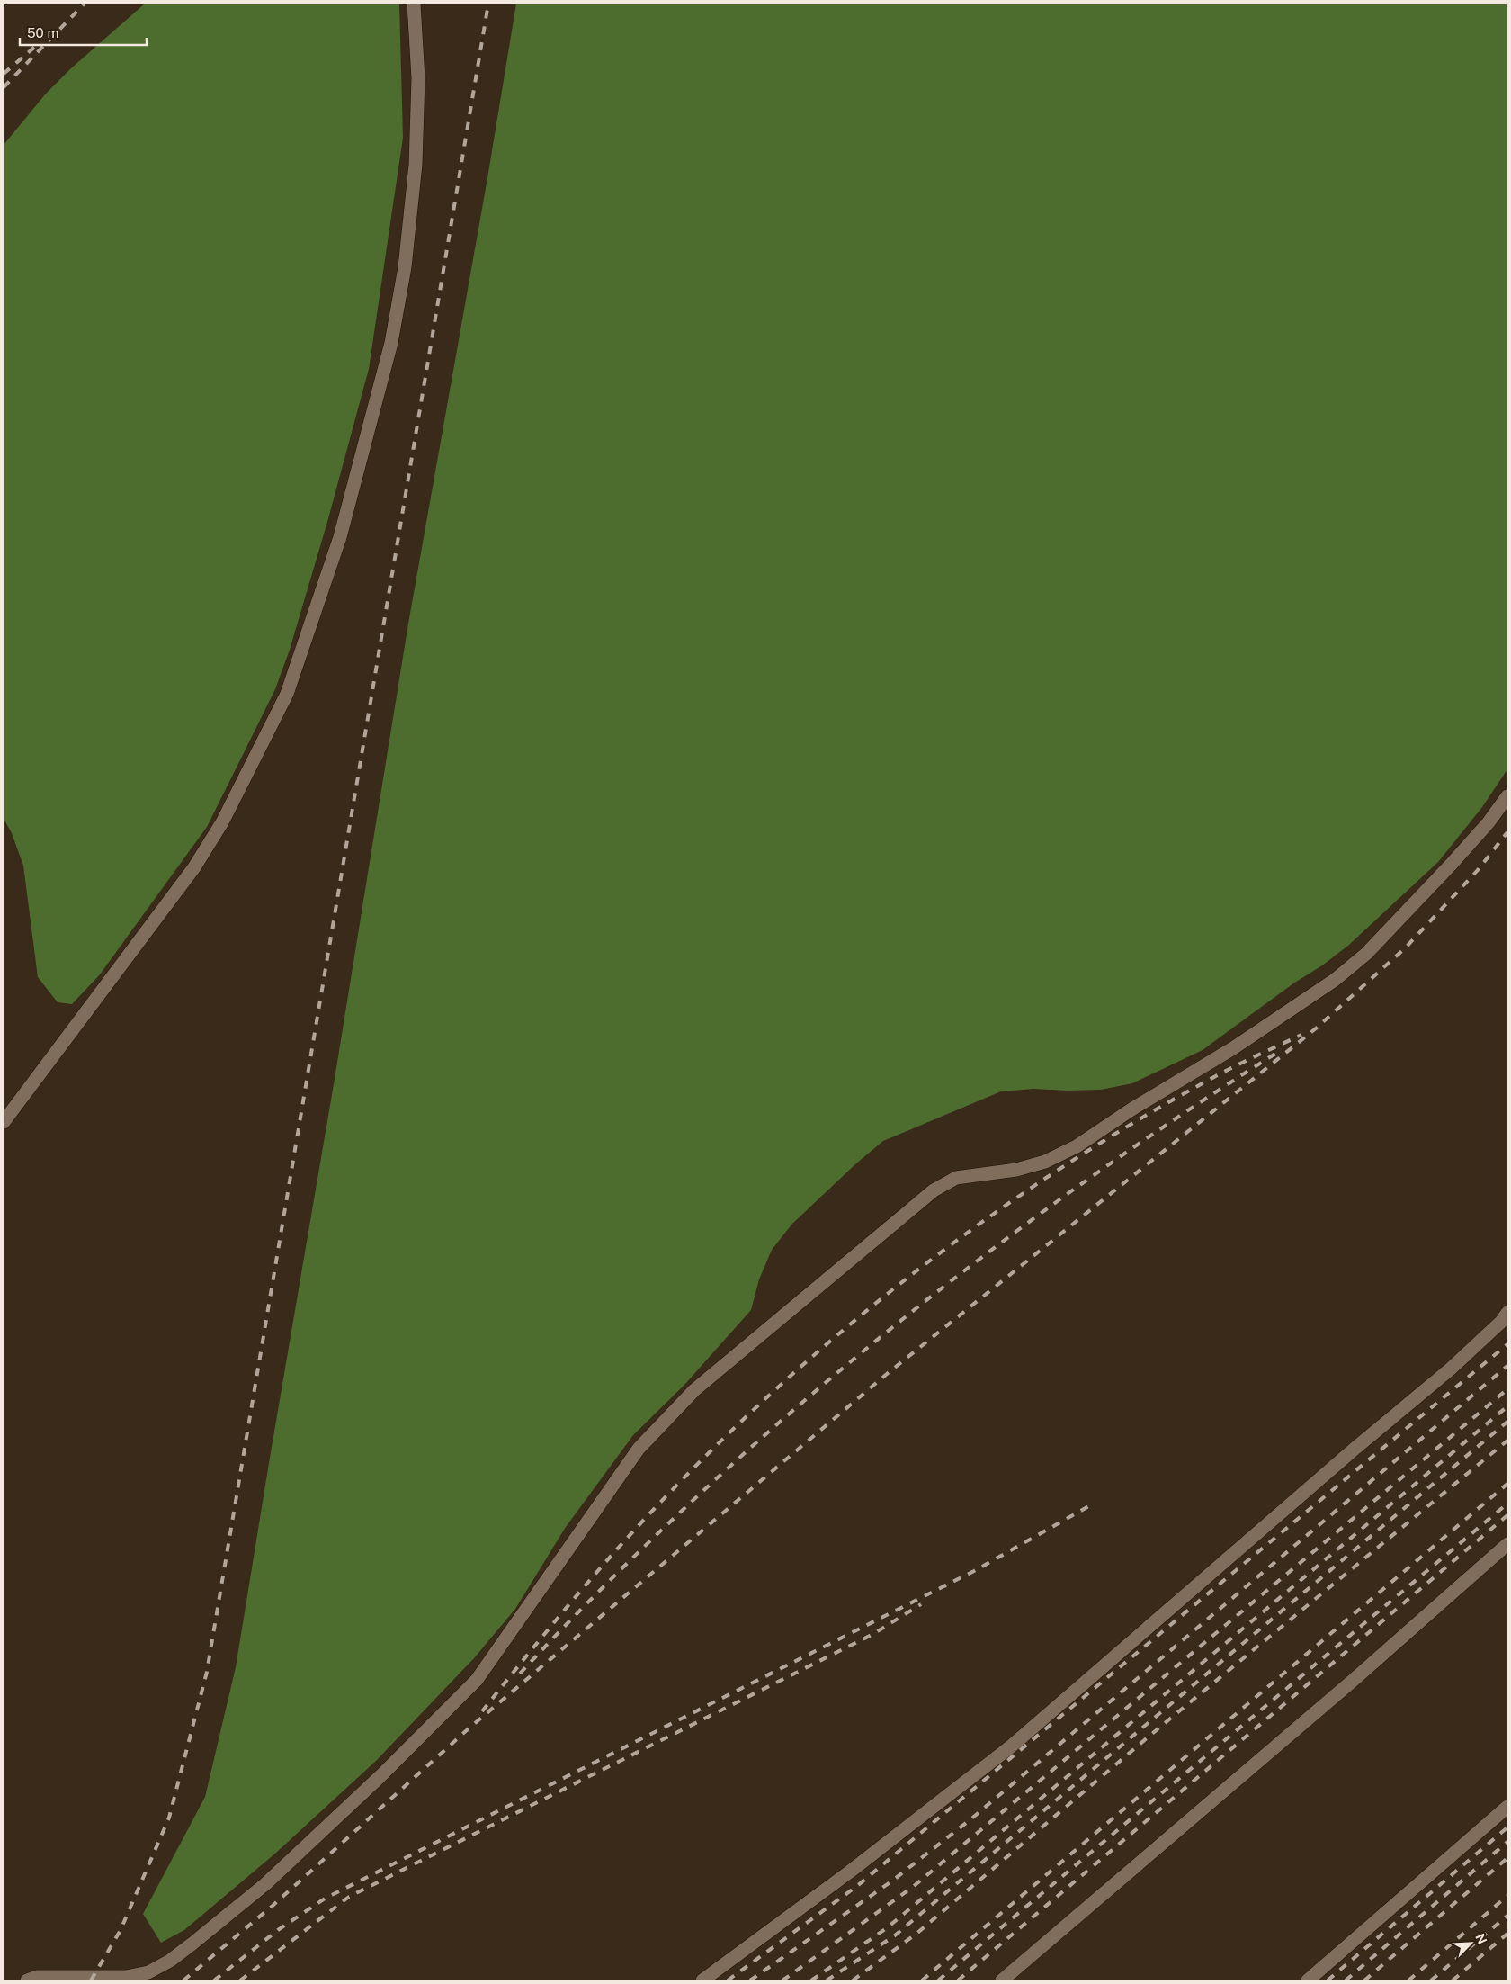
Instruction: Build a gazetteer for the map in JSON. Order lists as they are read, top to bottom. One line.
{"scale_bar":"50 m","north":"top right"}
